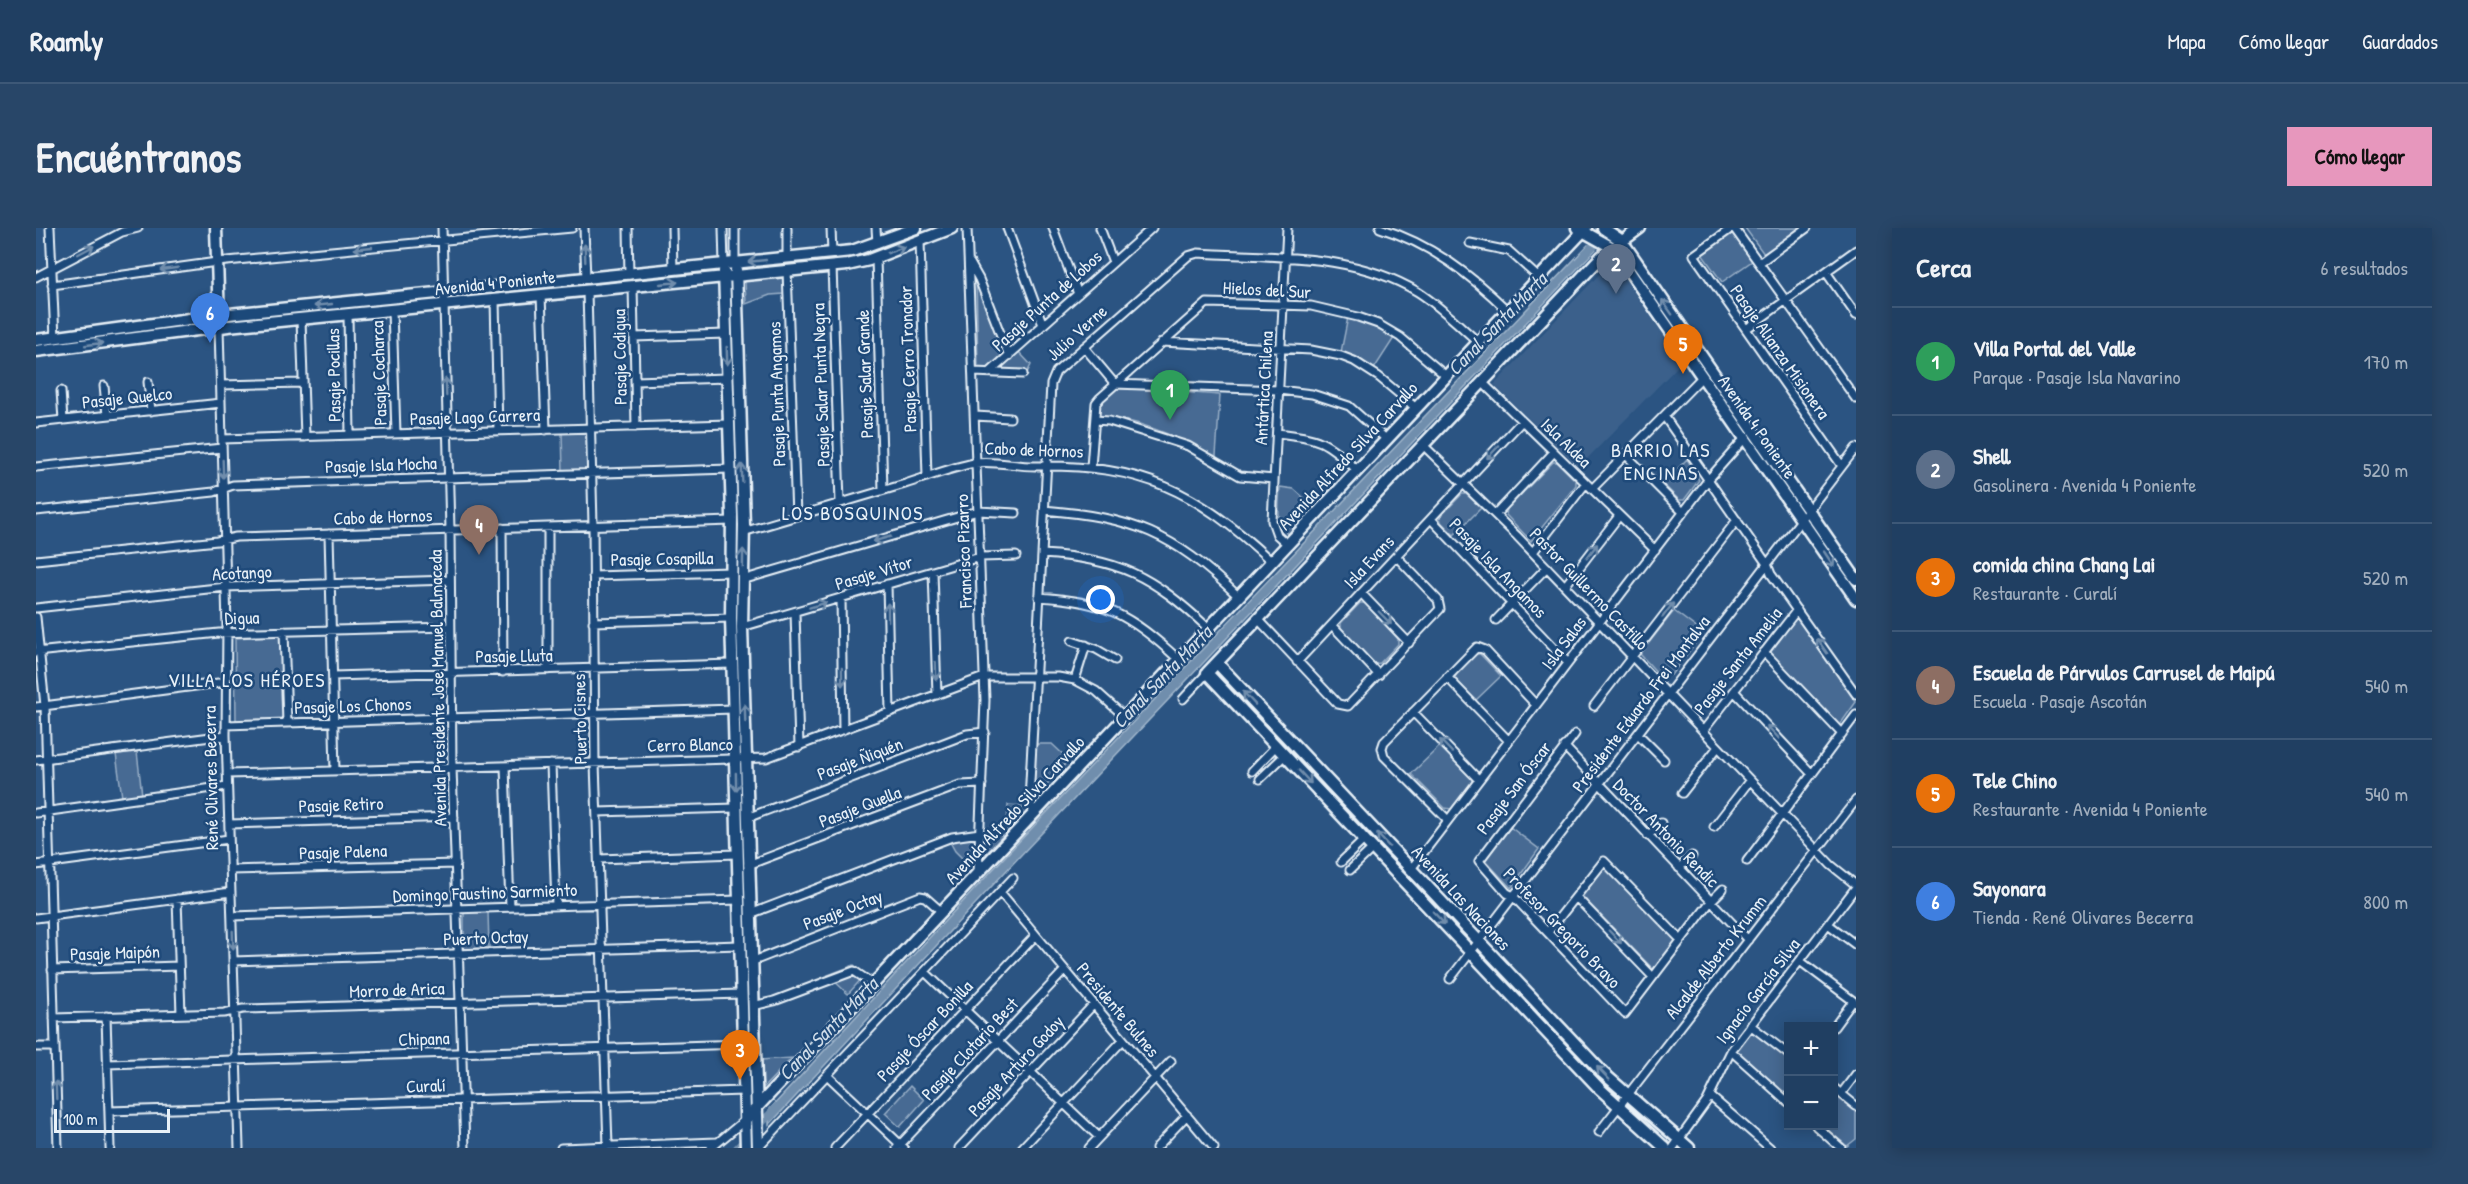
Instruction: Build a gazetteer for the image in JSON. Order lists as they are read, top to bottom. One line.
{"streets":{"street":["Avenida 4 Poniente","Hielos del Sur","Pasaje Punta de Lobos","Julio Verne","Pasaje Alianza Misionera","Pasaje Codigua","Pasaje Cerro Tronador","Pasaje Cocharca","Pasaje Salar Grande","Pasaje Pocillas","Pasaje Salar Punta Negra","Antártica Chilena","Pasaje Punta Angamos","Pasaje Quelco","Pasaje Lago Carrera","Isla Aldea","Cabo de Hornos","Avenida Alfredo Silva Carvallo","Pasaje Isla Mocha","Francisco Pizarro","Pasaje Cosapilla","Isla Evans","Pasaje Isla Angamos","Acotango","Pasaje Vítor","Pastor Guillermo Castillo","Digua","Isla Salas","Pasaje Lluta","Pasaje Santa Amelia","Avenida Presidente Jose Manuel Balmaceda","Presidente Eduardo Frei Montalva","Pasaje Los Chonos","Puerto Cisnes","Cerro Blanco","Pasaje Ñiquén","René Olivares Becerra","Pasaje San Óscar","Pasaje Retiro","Pasaje Quella","Doctor Antonio Rendic","Pasaje Palena","Domingo Faustino Sarmiento","Avenida Las Naciones","Pasaje Octay","Profesor Gregorio Bravo","Puerto Octay","Pasaje Maipón","Alcalde Alberto Krumm","Morro de Arica","Ignacio García Silva","Presidente Bulnes","Pasaje Óscar Bonilla","Chipana","Pasaje Clotario Best","Pasaje Arturo Godoy","Curalí"]},"crossings":[["Avenida 4 Poniente","Pasaje Codigua"],["Avenida 4 Poniente","Pasaje Cerro Tronador"],["Avenida 4 Poniente","Pasaje Cocharca"],["Avenida 4 Poniente","Pasaje Salar Grande"],["Avenida 4 Poniente","Pasaje Pocillas"],["Avenida 4 Poniente","Pasaje Salar Punta Negra"],["Avenida 4 Poniente","Pasaje Punta Angamos"],["Avenida 4 Poniente","Avenida Alfredo Silva Carvallo"],["Avenida 4 Poniente","Isla Salas"],["Avenida 4 Poniente","Avenida Presidente Jose Manuel Balmaceda"],["Avenida 4 Poniente","Presidente Eduardo Frei Montalva"],["Avenida 4 Poniente","Puerto Cisnes"],["Avenida 4 Poniente","René Olivares Becerra"],["Hielos del Sur","Antártica Chilena"],["Hielos del Sur","Cabo de Hornos"],["Hielos del Sur","Avenida Alfredo Silva Carvallo"],["Julio Verne","Antártica Chilena"],["Julio Verne","Cabo de Hornos"],["Julio Verne","Avenida Alfredo Silva Carvallo"],["Julio Verne","Cerro Blanco"],["Pasaje Alianza Misionera","Presidente Eduardo Frei Montalva"],["Pasaje Codigua","Pasaje Lago Carrera"],["Pasaje Cerro Tronador","Cabo de Hornos"],["Pasaje Cocharca","Pasaje Lago Carrera"],["Pasaje Salar Grande","Cabo de Hornos"],["Pasaje Pocillas","Pasaje Lago Carrera"],["Pasaje Salar Punta Negra","Cabo de Hornos"],["Antártica Chilena","Avenida Alfredo Silva Carvallo"],["Pasaje Punta Angamos","Cabo de Hornos"],["Pasaje Quelco","René Olivares Becerra"],["Pasaje Lago Carrera","Avenida Presidente Jose Manuel Balmaceda"],["Pasaje Lago Carrera","Puerto Cisnes"],["Pasaje Lago Carrera","René Olivares Becerra"],["Isla Aldea","Isla Evans"],["Isla Aldea","Isla Salas"],["Cabo de Hornos","Avenida Alfredo Silva Carvallo"],["Cabo de Hornos","Francisco Pizarro"],["Cabo de Hornos","Avenida Presidente Jose Manuel Balmaceda"],["Cabo de Hornos","Puerto Cisnes"],["Cabo de Hornos","René Olivares Becerra"],["Avenida Alfredo Silva Carvallo","Francisco Pizarro"],["Avenida Alfredo Silva Carvallo","Cerro Blanco"],["Avenida Alfredo Silva Carvallo","Pasaje Octay"],["Pasaje Isla Mocha","Avenida Presidente Jose Manuel Balmaceda"],["Pasaje Isla Mocha","Puerto Cisnes"],["Pasaje Isla Mocha","René Olivares Becerra"],["Francisco Pizarro","Pasaje Vítor"],["Francisco Pizarro","Cerro Blanco"],["Francisco Pizarro","Pasaje Ñiquén"],["Francisco Pizarro","Pasaje Quella"],["Pasaje Cosapilla","Puerto Cisnes"],["Isla Evans","Pasaje Isla Angamos"],["Isla Evans","Pastor Guillermo Castillo"],["Pasaje Isla Angamos","Isla Salas"],["Acotango","Avenida Presidente Jose Manuel Balmaceda"],["Acotango","René Olivares Becerra"],["Pastor Guillermo Castillo","Isla Salas"],["Pastor Guillermo Castillo","Pasaje Santa Amelia"],["Pastor Guillermo Castillo","Presidente Eduardo Frei Montalva"],["Pastor Guillermo Castillo","Alcalde Alberto Krumm"],["Pastor Guillermo Castillo","Ignacio García Silva"],["Digua","Avenida Presidente Jose Manuel Balmaceda"],["Digua","René Olivares Becerra"],["Isla Salas","Avenida Las Naciones"],["Pasaje Lluta","Avenida Presidente Jose Manuel Balmaceda"],["Pasaje Lluta","Puerto Cisnes"],["Avenida Presidente Jose Manuel Balmaceda","Pasaje Los Chonos"],["Avenida Presidente Jose Manuel Balmaceda","Cerro Blanco"],["Avenida Presidente Jose Manuel Balmaceda","Pasaje Retiro"],["Avenida Presidente Jose Manuel Balmaceda","Pasaje Palena"],["Avenida Presidente Jose Manuel Balmaceda","Domingo Faustino Sarmiento"],["Avenida Presidente Jose Manuel Balmaceda","Puerto Octay"],["Avenida Presidente Jose Manuel Balmaceda","Morro de Arica"],["Avenida Presidente Jose Manuel Balmaceda","Chipana"],["Avenida Presidente Jose Manuel Balmaceda","Curalí"],["Presidente Eduardo Frei Montalva","Doctor Antonio Rendic"],["Presidente Eduardo Frei Montalva","Avenida Las Naciones"],["Presidente Eduardo Frei Montalva","Profesor Gregorio Bravo"],["Pasaje Los Chonos","Puerto Cisnes"],["Pasaje Los Chonos","René Olivares Becerra"],["Puerto Cisnes","Cerro Blanco"],["Puerto Cisnes","Domingo Faustino Sarmiento"],["Puerto Cisnes","Puerto Octay"],["Puerto Cisnes","Morro de Arica"],["Puerto Cisnes","Chipana"],["Puerto Cisnes","Curalí"],["Cerro Blanco","René Olivares Becerra"],["René Olivares Becerra","Pasaje Retiro"],["René Olivares Becerra","Pasaje Palena"],["René Olivares Becerra","Domingo Faustino Sarmiento"],["René Olivares Becerra","Puerto Octay"],["René Olivares Becerra","Morro de Arica"],["René Olivares Becerra","Chipana"],["René Olivares Becerra","Curalí"],["Pasaje San Óscar","Doctor Antonio Rendic"],["Pasaje San Óscar","Profesor Gregorio Bravo"],["Doctor Antonio Rendic","Alcalde Alberto Krumm"],["Avenida Las Naciones","Alcalde Alberto Krumm"],["Avenida Las Naciones","Ignacio García Silva"],["Presidente Bulnes","Pasaje Óscar Bonilla"],["Presidente Bulnes","Pasaje Clotario Best"],["Presidente Bulnes","Pasaje Arturo Godoy"]],"districts":["BARRIO LAS ENCINAS","LOS BOSQUINOS","VILLA LOS HÉROES"],"water":["Canal Santa Marta"],"scale_bar":"100 m","page":{"header":"Roamly","nav":["Mapa","Cómo llegar","Guardados"],"buttons":"Cómo llegar","title":"Encuéntranos","heading":["Cerca","6 resultados"],"pins":["2","6","5","1","4","3"],"list":[{"mark":"1","name":"Villa Portal del Valle","note":"Parque · Pasaje Isla Navarino","value":"170 m"},{"mark":"2","name":"Shell","note":"Gasolinera · Avenida 4 Poniente","value":"520 m"},{"mark":"3","name":"comida china Chang Lai","note":"Restaurante · Curalí","value":"520 m"},{"mark":"4","name":"Escuela de Párvulos Carrusel de Maipú","note":"Escuela · Pasaje Ascotán","value":"540 m"},{"mark":"5","name":"Tele Chino","note":"Restaurante · Avenida 4 Poniente","value":"540 m"},{"mark":"6","name":"Sayonara","note":"Tienda · René Olivares Becerra","value":"800 m"}],"map_buttons":["+","−"],"scale":"100 m"}}
